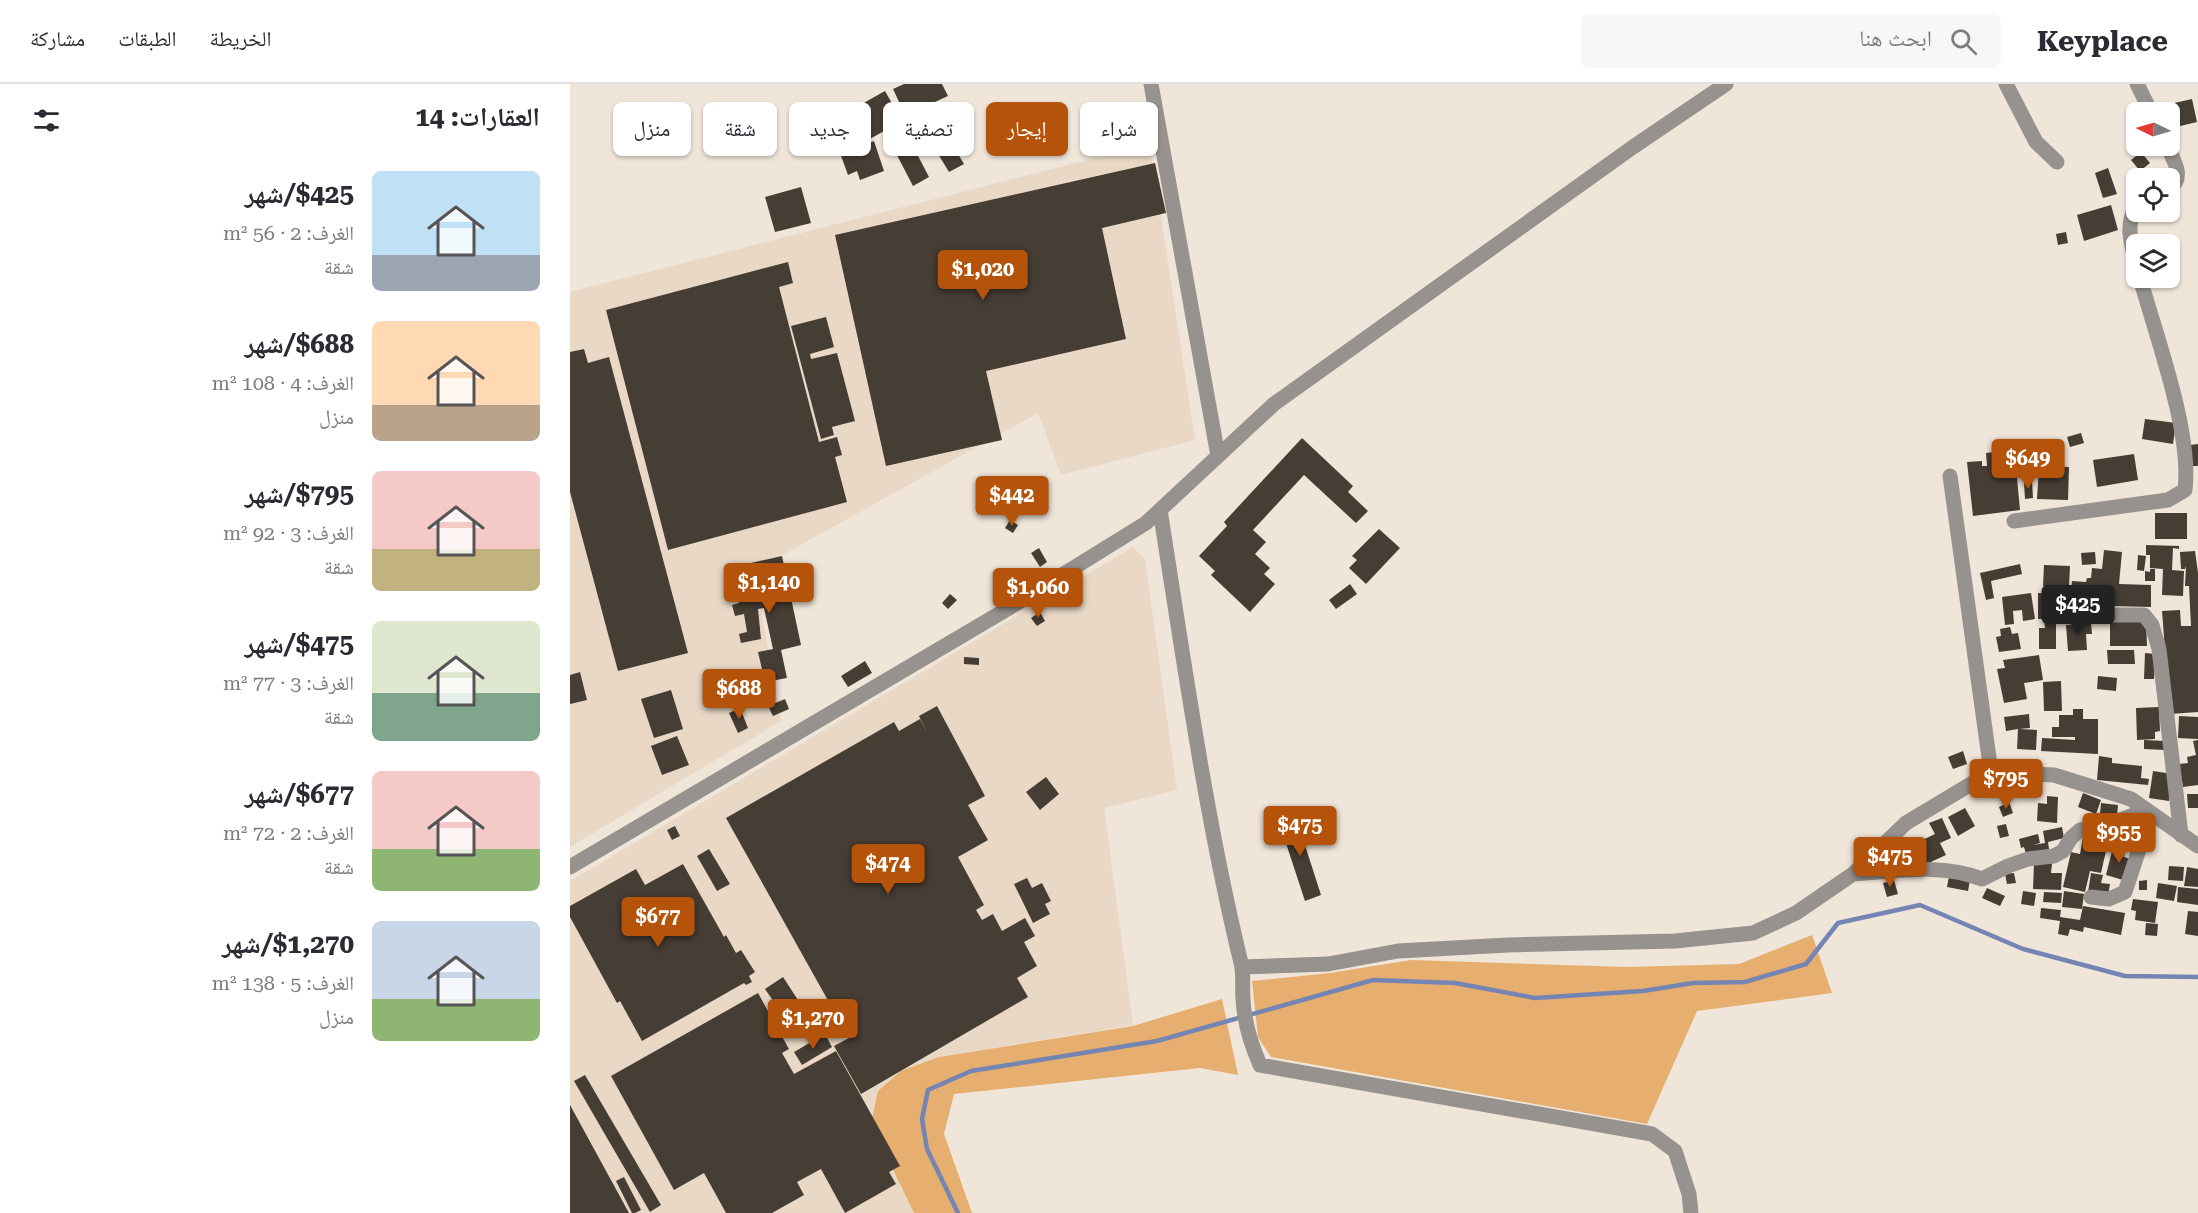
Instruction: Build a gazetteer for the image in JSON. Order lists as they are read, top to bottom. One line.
{"north":"left","page":{"header":"Keyplace","search":"ابحث هنا","nav":["الخريطة","الطبقات","مشاركة"],"heading":"العقارات: 14","chip":["شراء","إيجار","تصفية","جديد","شقة","منزل"],"list":[{"name":"$425/شهر","note":"الغرف: 2 · 56 m² · شقة"},{"name":"$688/شهر","note":"الغرف: 4 · 108 m² · منزل"},{"name":"$795/شهر","note":"الغرف: 3 · 92 m² · شقة"},{"name":"$475/شهر","note":"الغرف: 3 · 77 m² · شقة"},{"name":"$677/شهر","note":"الغرف: 2 · 72 m² · شقة"},{"name":"$1,270/شهر","note":"الغرف: 5 · 138 m² · منزل"}],"price":["$1,020","$649","$442","$1,140","$1,060","$425","$688","$795","$475","$955","$475","$474","$677","$1,270"]}}
